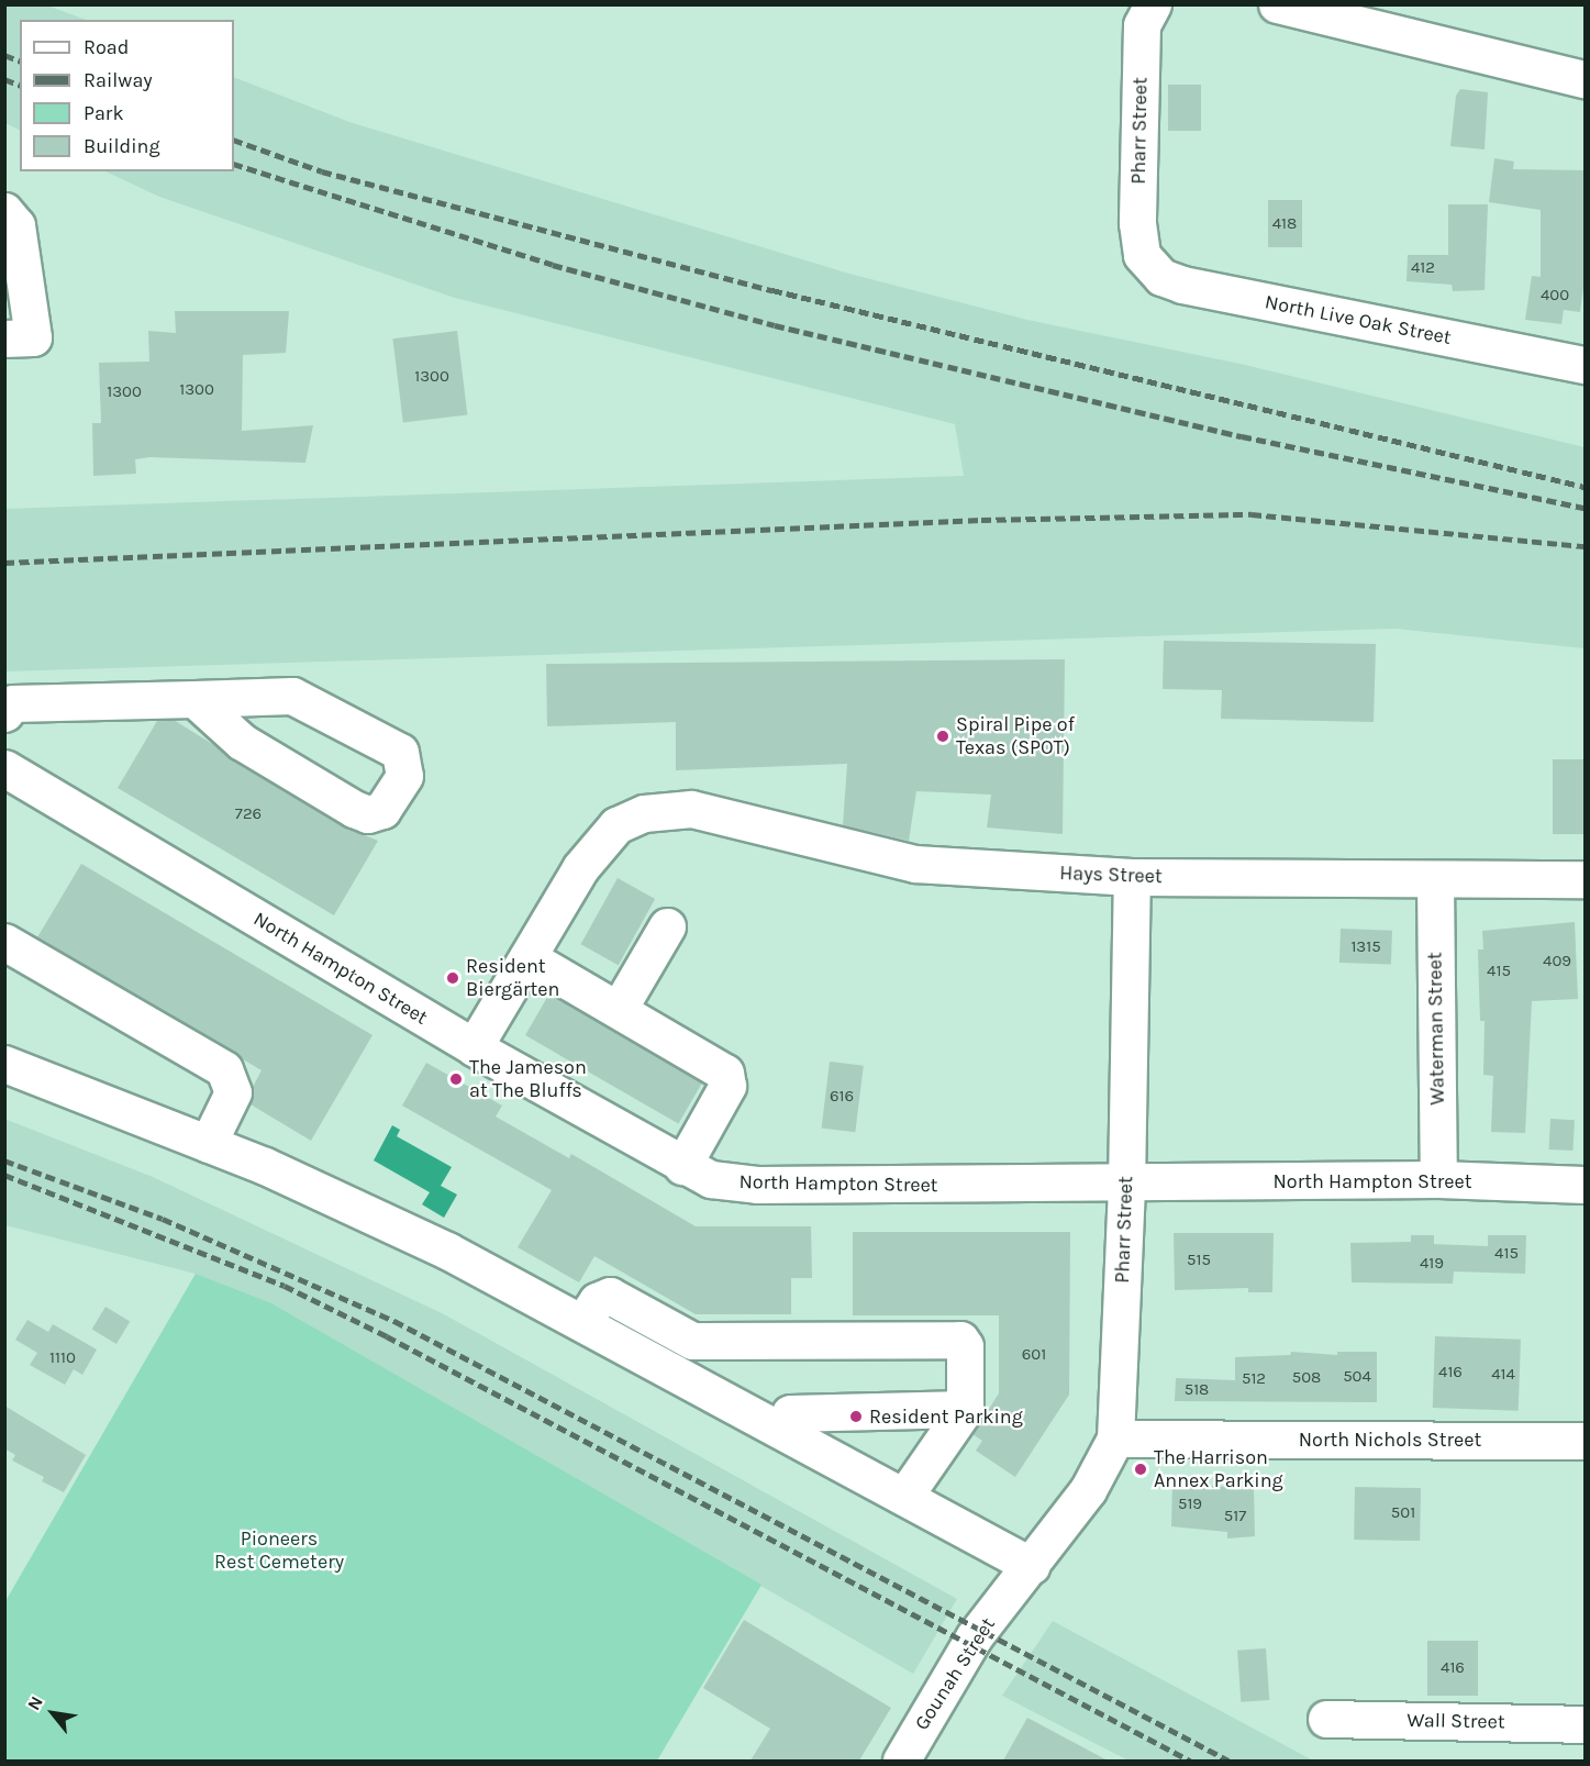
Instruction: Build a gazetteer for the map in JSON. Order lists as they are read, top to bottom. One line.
{"streets":{"street":["Pharr Street","North Live Oak Street","Hays Street","North Hampton Street","Waterman Street","North Nichols Street","Gounah Street","Wall Street"]},"crossings":[["Pharr Street","North Live Oak Street"],["Pharr Street","Hays Street"],["Pharr Street","North Hampton Street"],["Pharr Street","North Nichols Street"],["Pharr Street","Gounah Street"],["Hays Street","Waterman Street"],["North Hampton Street","Waterman Street"]],"parks":["Pioneers Rest Cemetery"],"places":["Spiral Pipe of Texas (SPOT)","Resident Biergärten","The Jameson at The Bluffs","Resident Parking","The Harrison Annex Parking"],"house_numbers":["418","412","400","1300","1300","1300","726","1315","409","415","616","415","515","419","601","1110","416","414","504","508","512","518","519","501","517","416"],"legend":["Road","Railway","Park","Building"],"north":"top left"}
